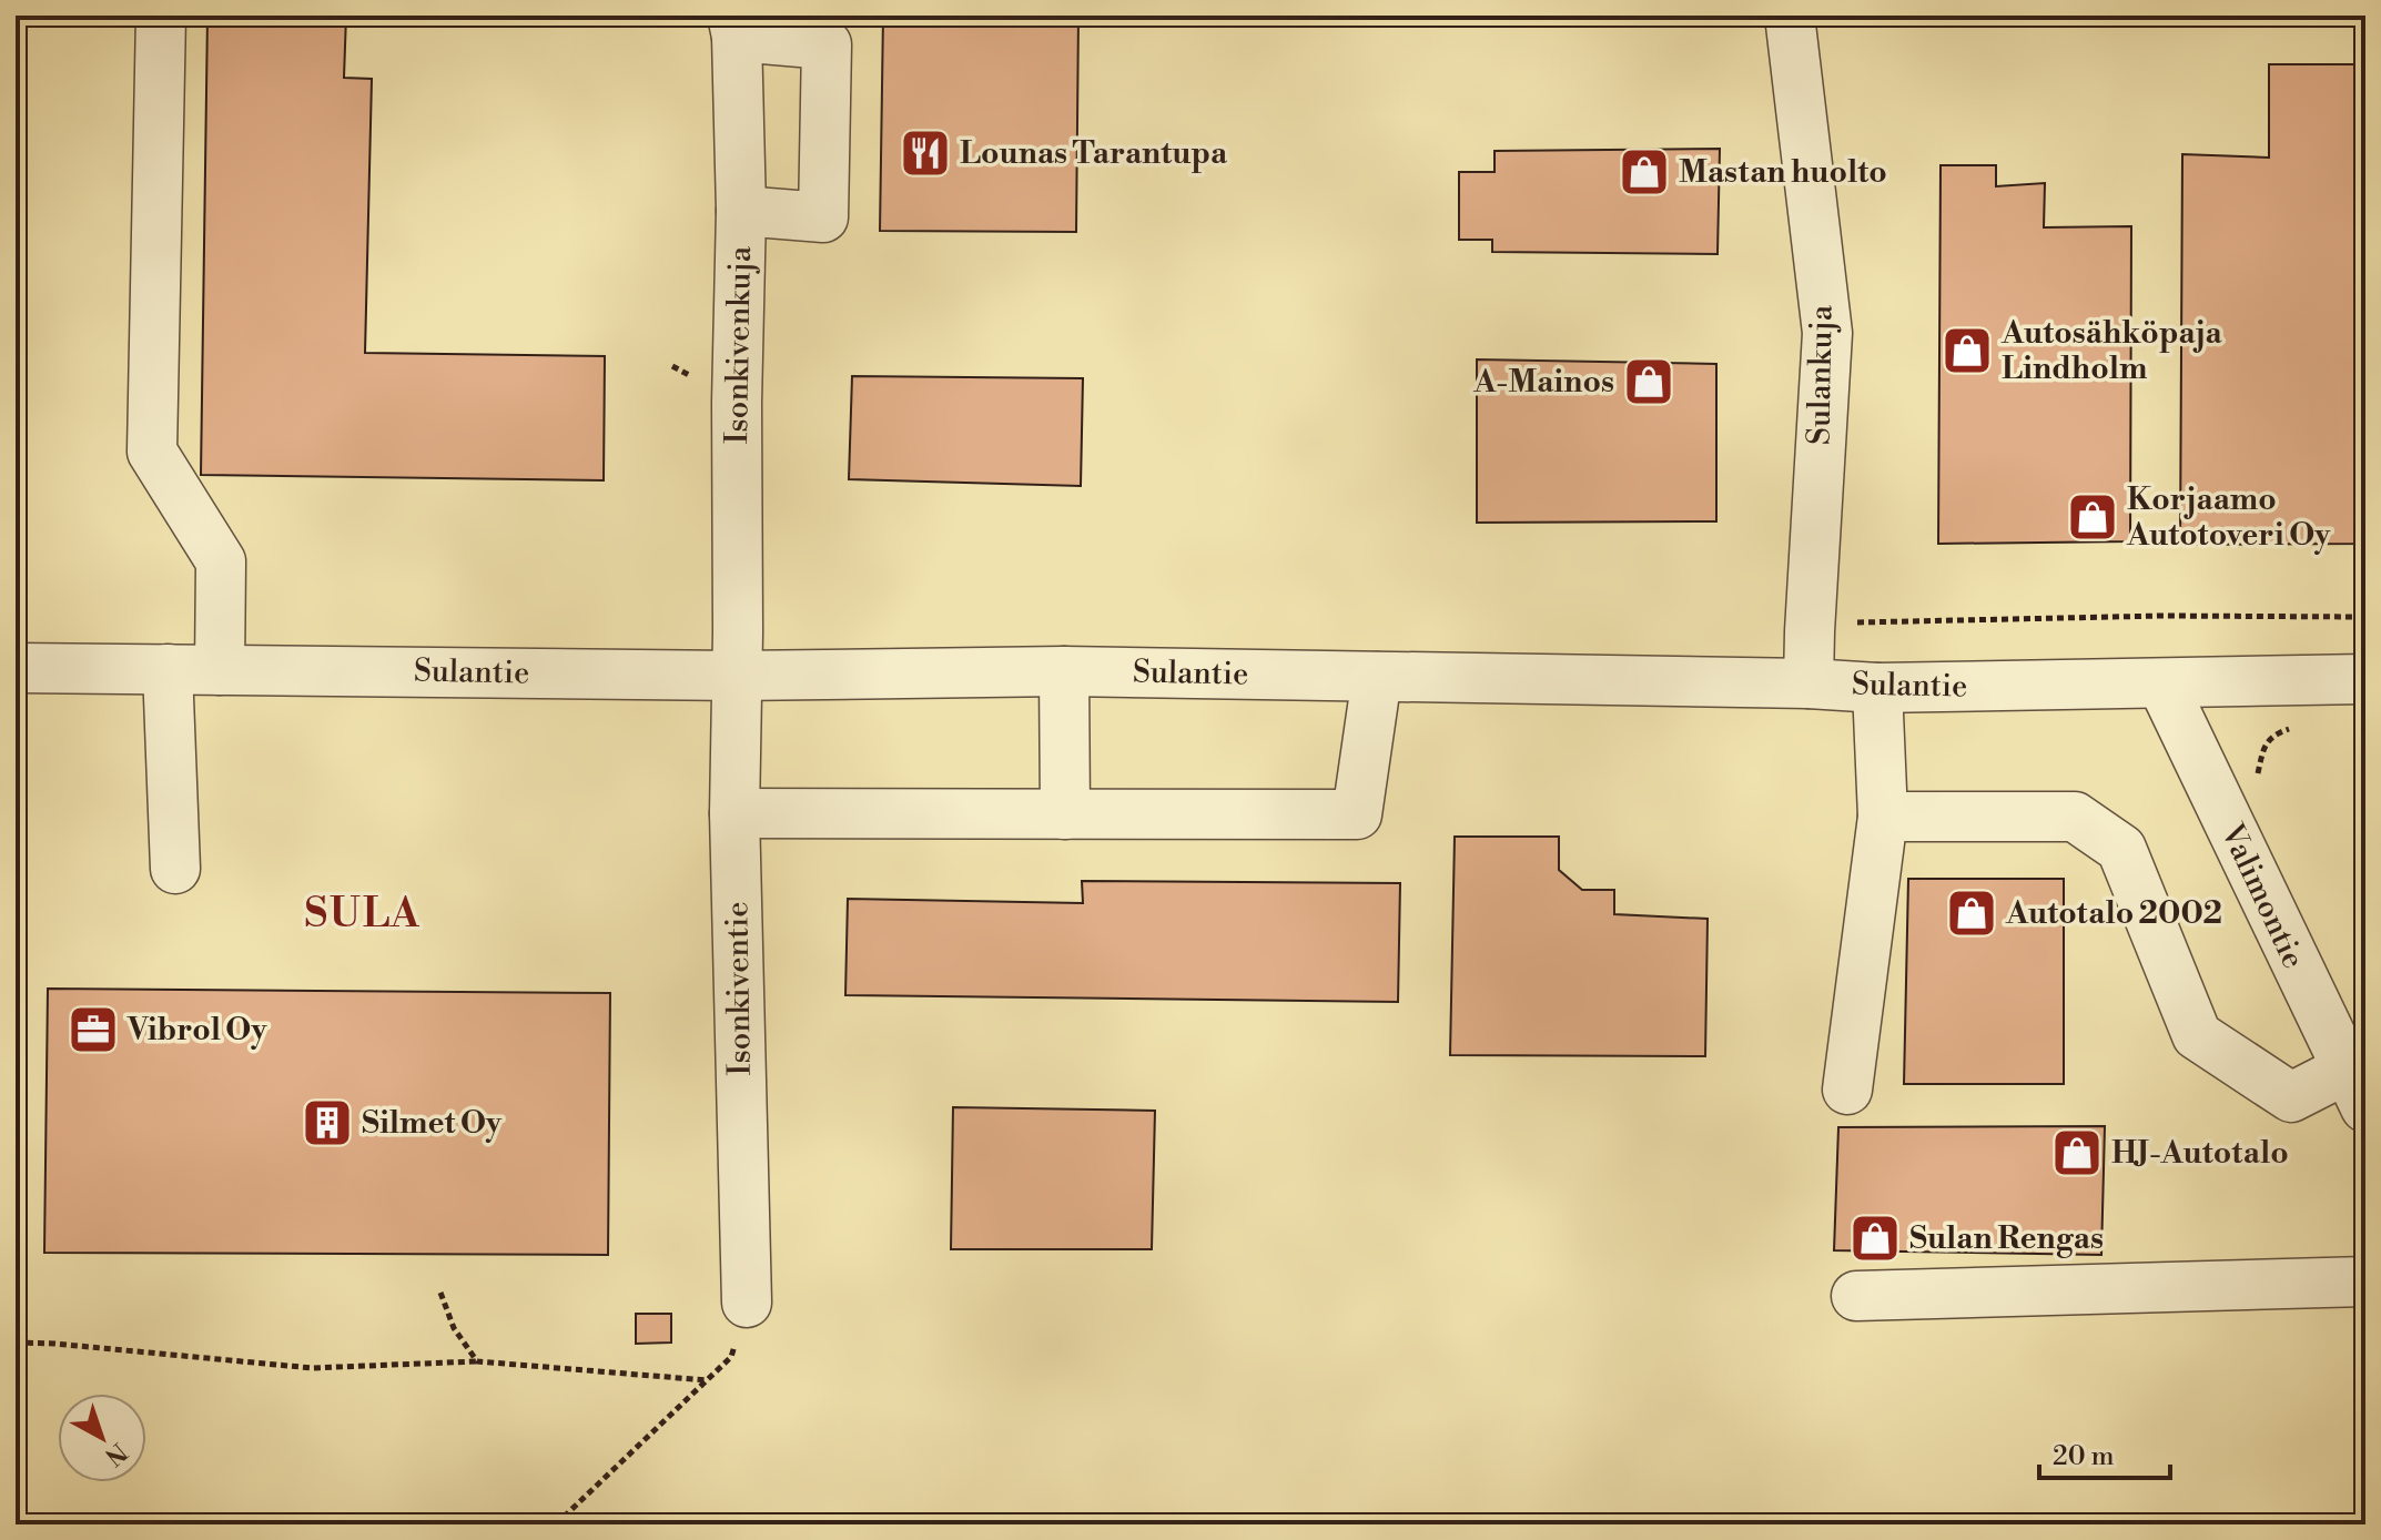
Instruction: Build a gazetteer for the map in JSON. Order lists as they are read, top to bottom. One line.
{"streets":{"street":["Isonkivenkuja","Sulankuja","Sulantie","Valimontie","Isonkiventie"]},"crossings":[["Isonkivenkuja","Sulantie"],["Isonkivenkuja","Isonkiventie"],["Sulankuja","Sulantie"],["Sulantie","Valimontie"],["Sulantie","Isonkiventie"]],"districts":["SULA"],"places":{"restaurant":["Lounas Tarantupa"],"shop":["Mastan huolto","Autosähköpaja Lindholm","A-Mainos","Korjaamo Autotoveri Oy","Autotalo 2002","HJ-Autotalo","Sulan Rengas"],"office":["Vibrol Oy"],"building":["Silmet Oy"]},"scale_bar":"20 m","north":"bottom right"}
